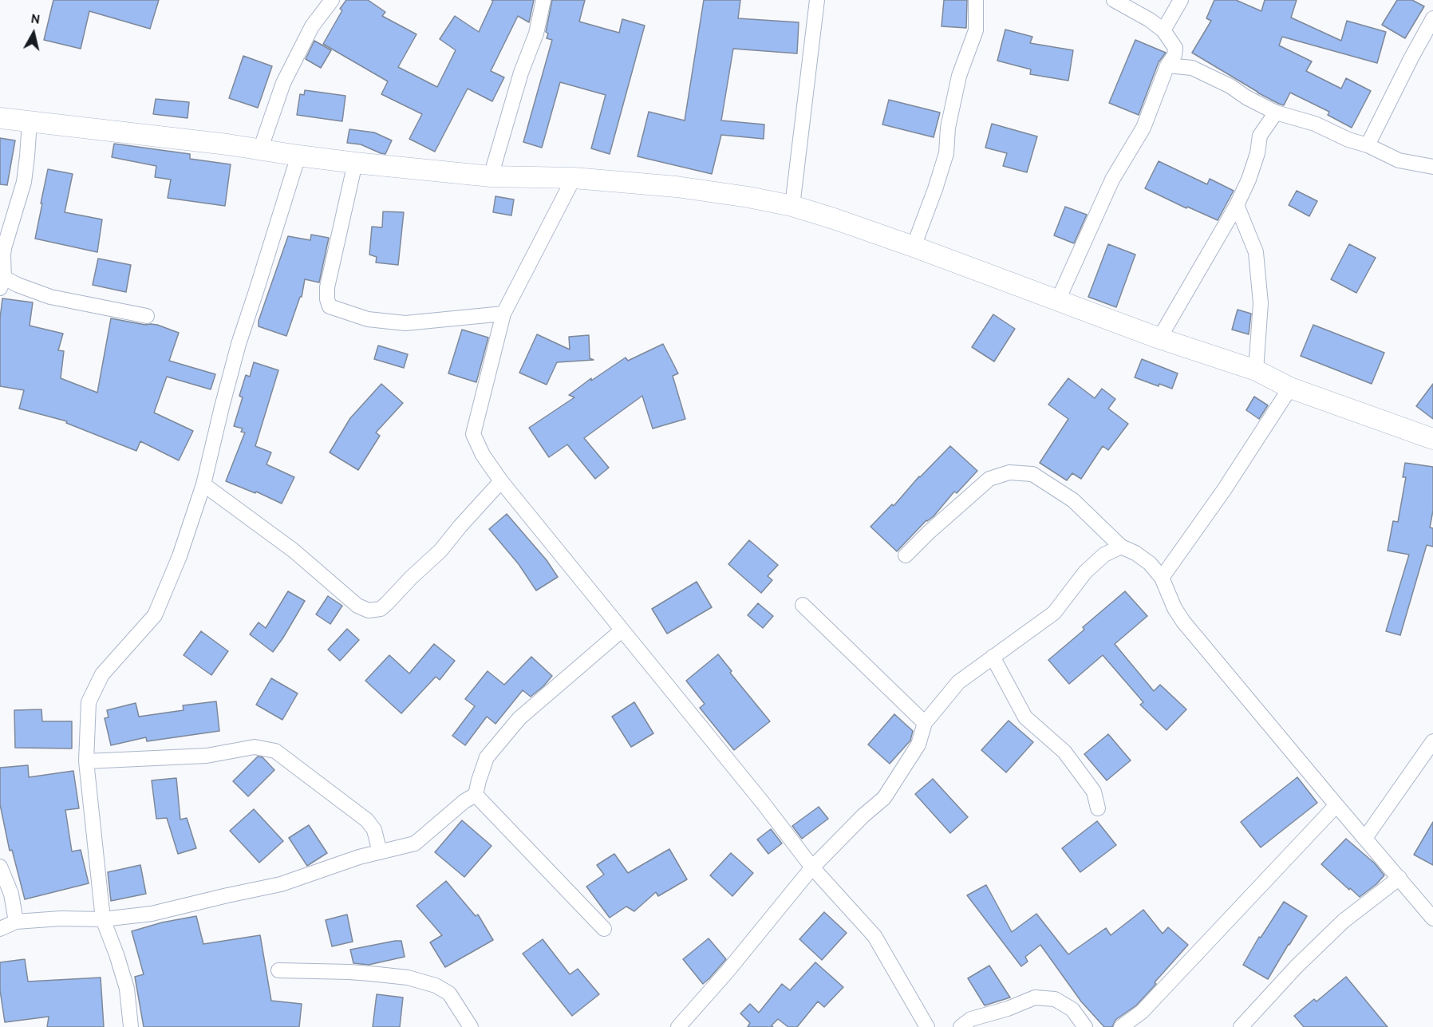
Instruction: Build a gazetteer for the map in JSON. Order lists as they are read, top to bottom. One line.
{"north":"top"}
